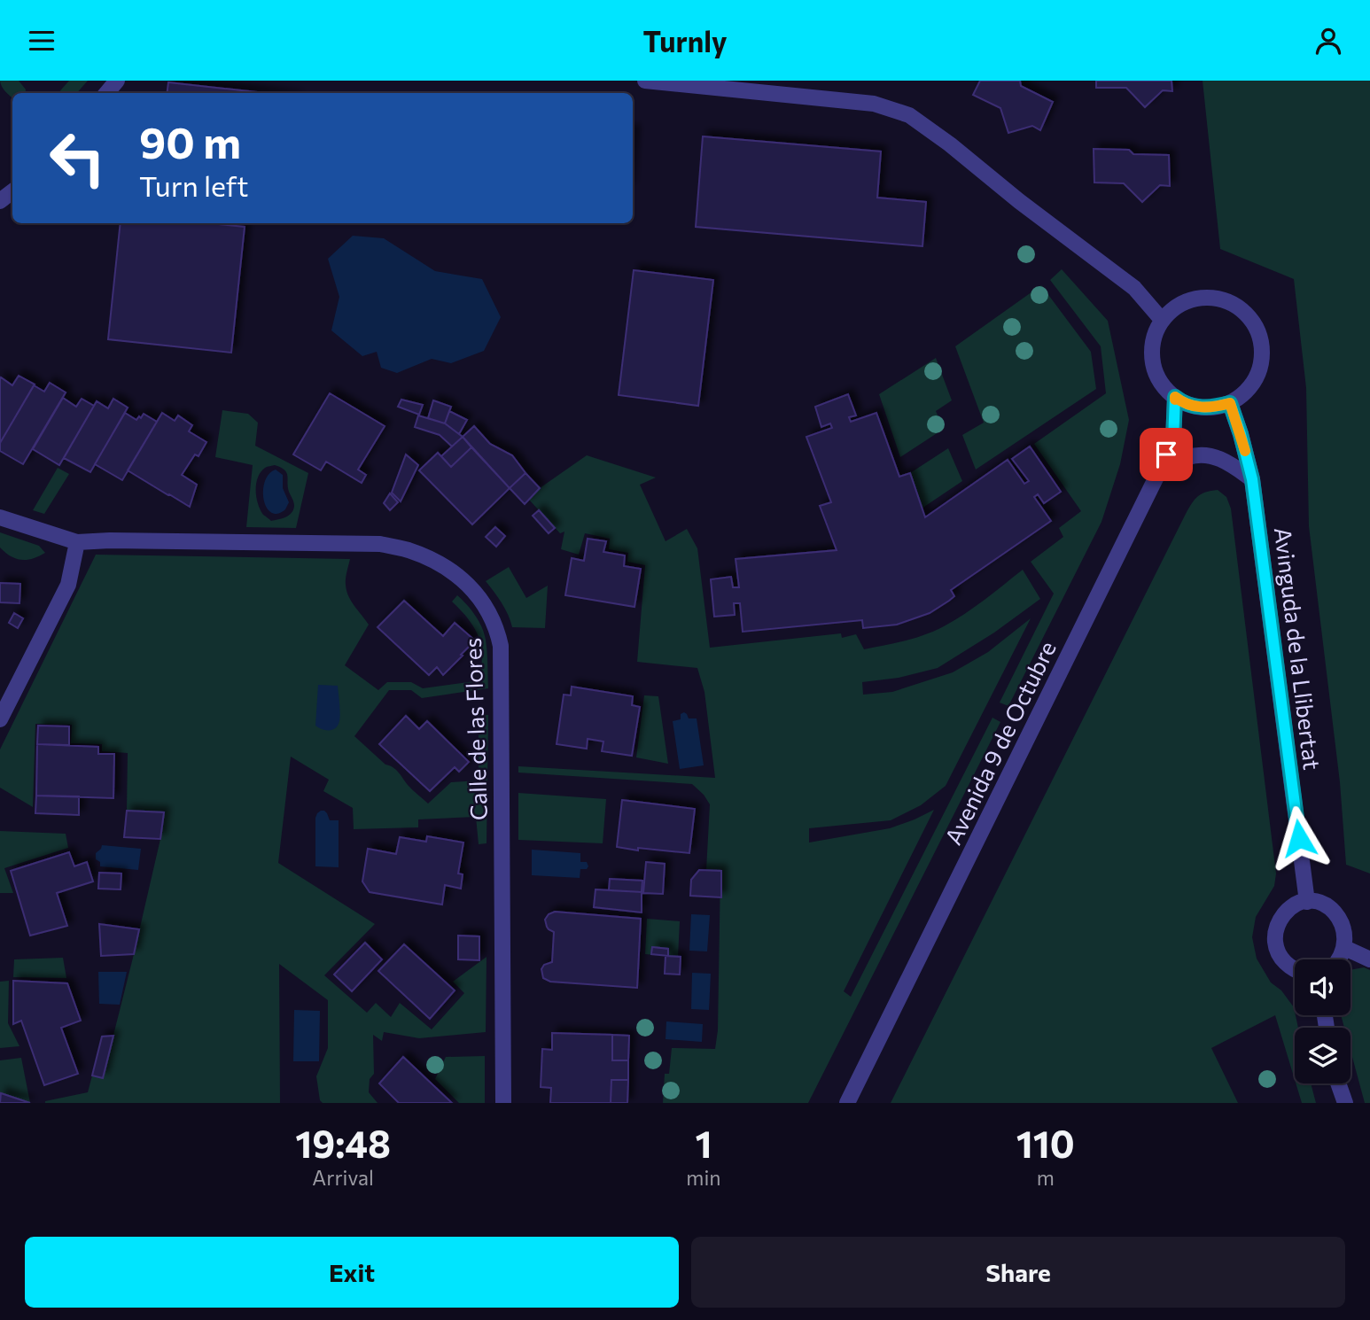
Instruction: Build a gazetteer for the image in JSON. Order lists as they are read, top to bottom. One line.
{"streets":{"street":["Avinguda de la Llibertat","Calle de las Flores","Avenida 9 de Octubre"]},"crossings":[["Avinguda de la Llibertat","Avenida 9 de Octubre"]],"page":{"header":"Turnly","turn":["90 m","Turn left"],"eta":["19:48","Arrival","1","min","110","m"],"buttons":["Exit","Share"]}}
